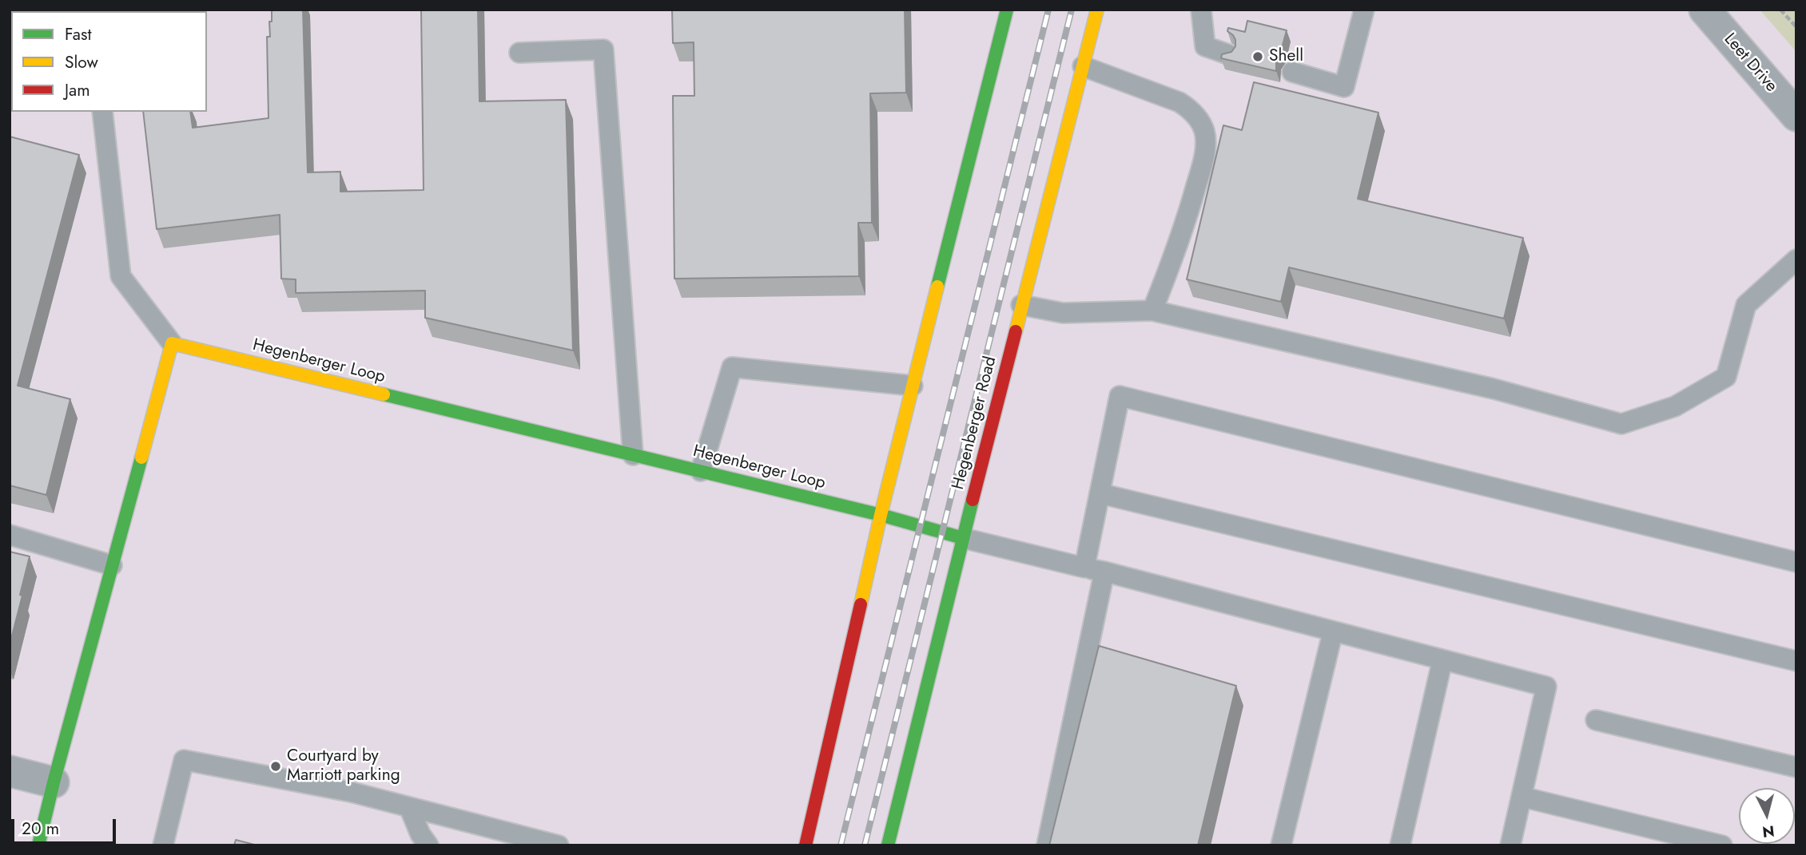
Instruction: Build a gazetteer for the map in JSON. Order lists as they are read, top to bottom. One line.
{"streets":{"main road":["Hegenberger Loop","Hegenberger Road"],"street":["Leet Drive"]},"crossings":[["Hegenberger Loop","Hegenberger Road"]],"places":["Shell","Courtyard by Marriott parking"],"legend":["Fast","Slow","Jam"],"scale_bar":"20 m","north":"bottom"}
